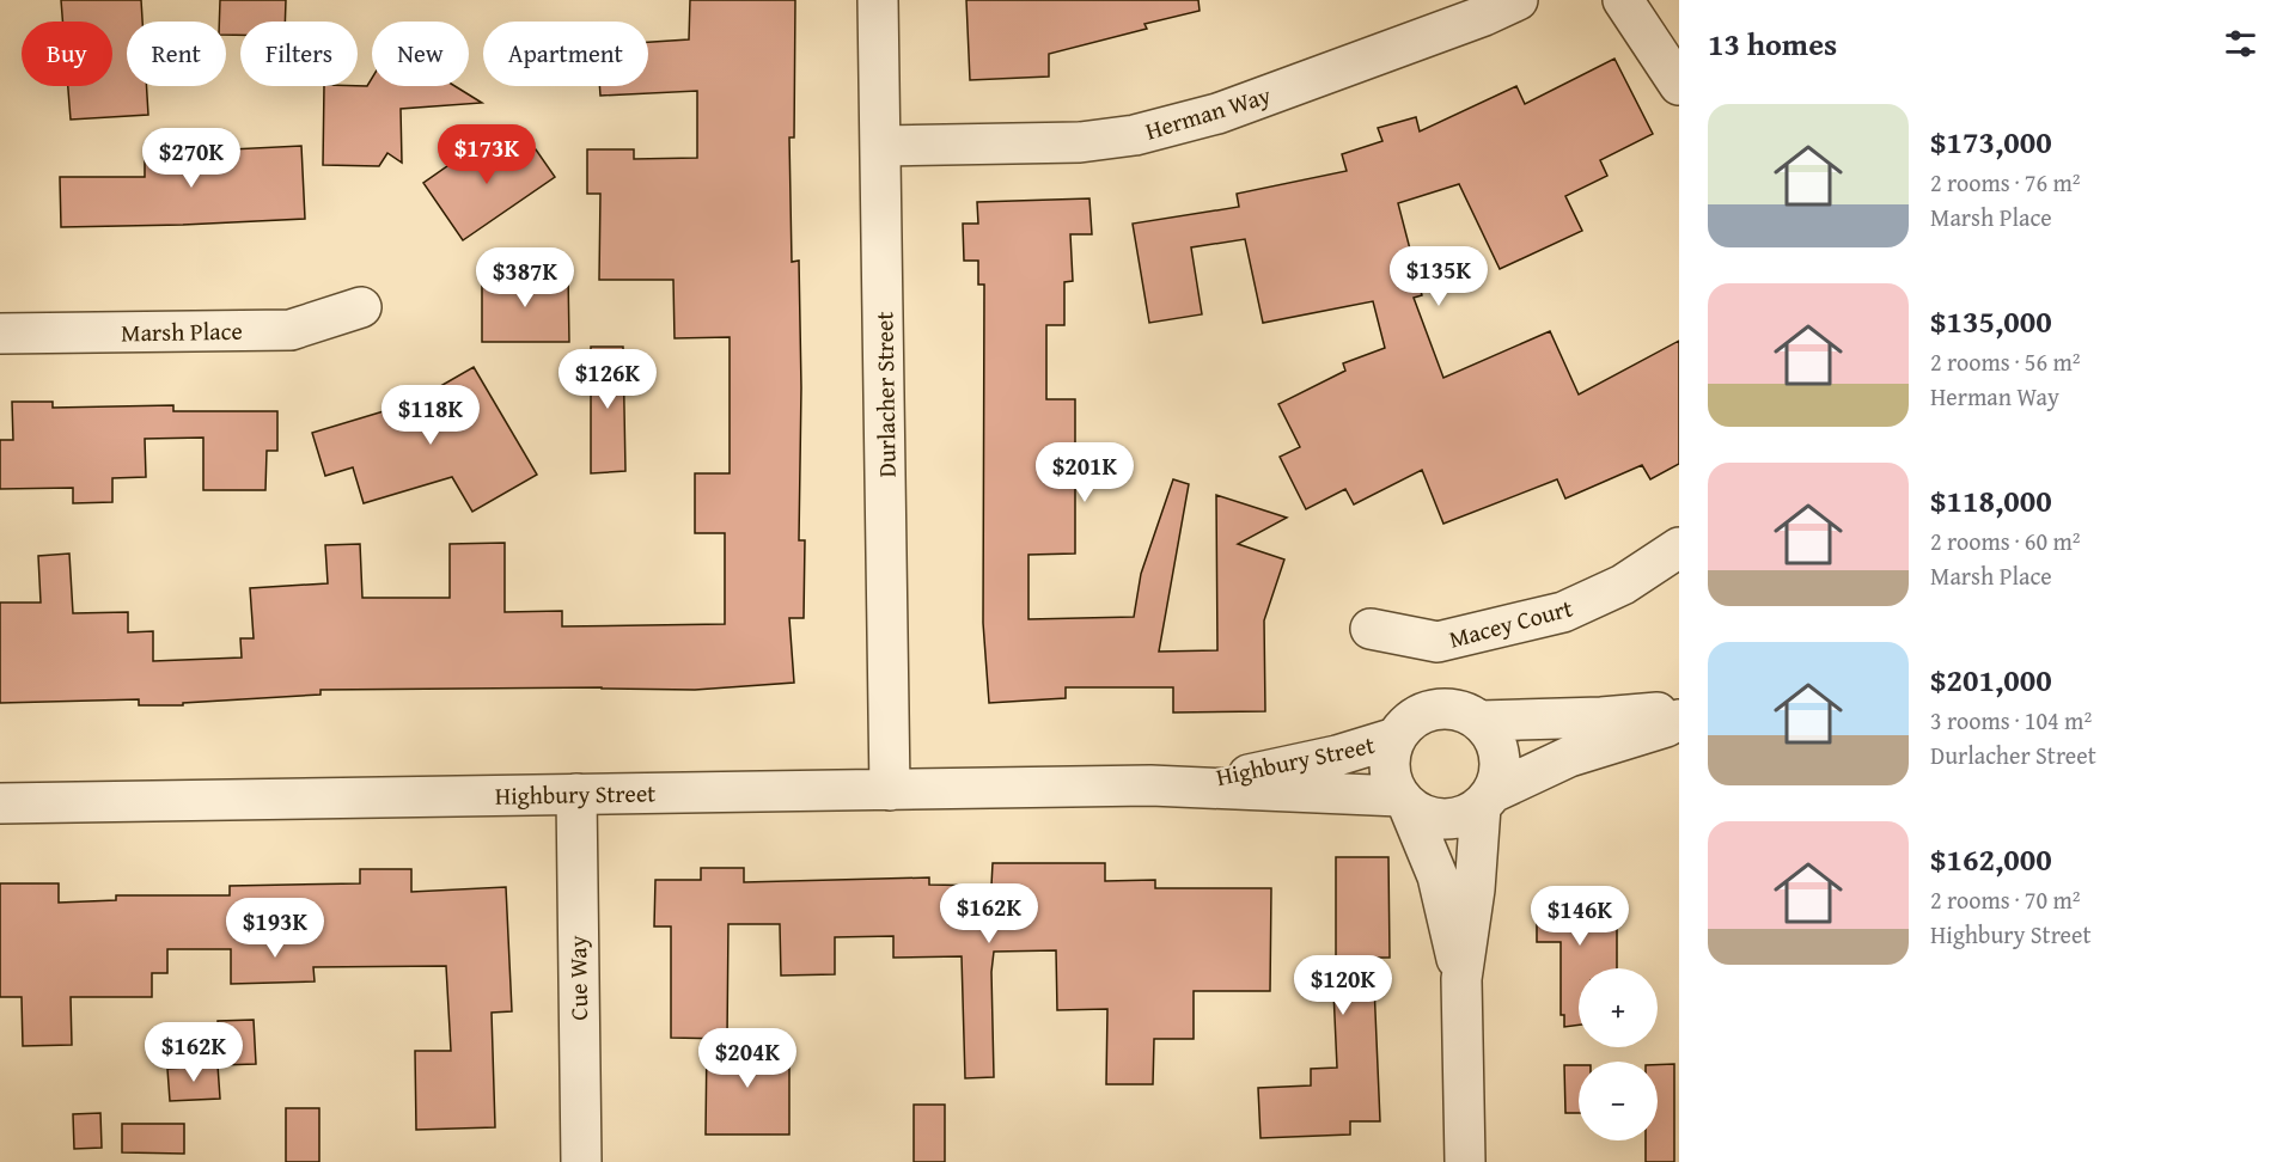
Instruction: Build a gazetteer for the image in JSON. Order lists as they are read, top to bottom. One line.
{"streets":{"street":["Herman Way","Marsh Place","Durlacher Street","Macey Court","Highbury Street","Cue Way"]},"crossings":[["Herman Way","Durlacher Street"],["Durlacher Street","Highbury Street"],["Highbury Street","Cue Way"]],"page":{"heading":"13 homes","chip":["Buy","Rent","Filters","New","Apartment"],"list":[{"name":"$173,000","note":"2 rooms · 76 m² · Marsh Place"},{"name":"$135,000","note":"2 rooms · 56 m² · Herman Way"},{"name":"$118,000","note":"2 rooms · 60 m² · Marsh Place"},{"name":"$201,000","note":"3 rooms · 104 m² · Durlacher Street"},{"name":"$162,000","note":"2 rooms · 70 m² · Highbury Street"}],"price":["$173K","$270K","$135K","$387K","$126K","$118K","$201K","$162K","$146K","$193K","$120K","$162K","$204K"],"map_buttons":["+","−"]}}
